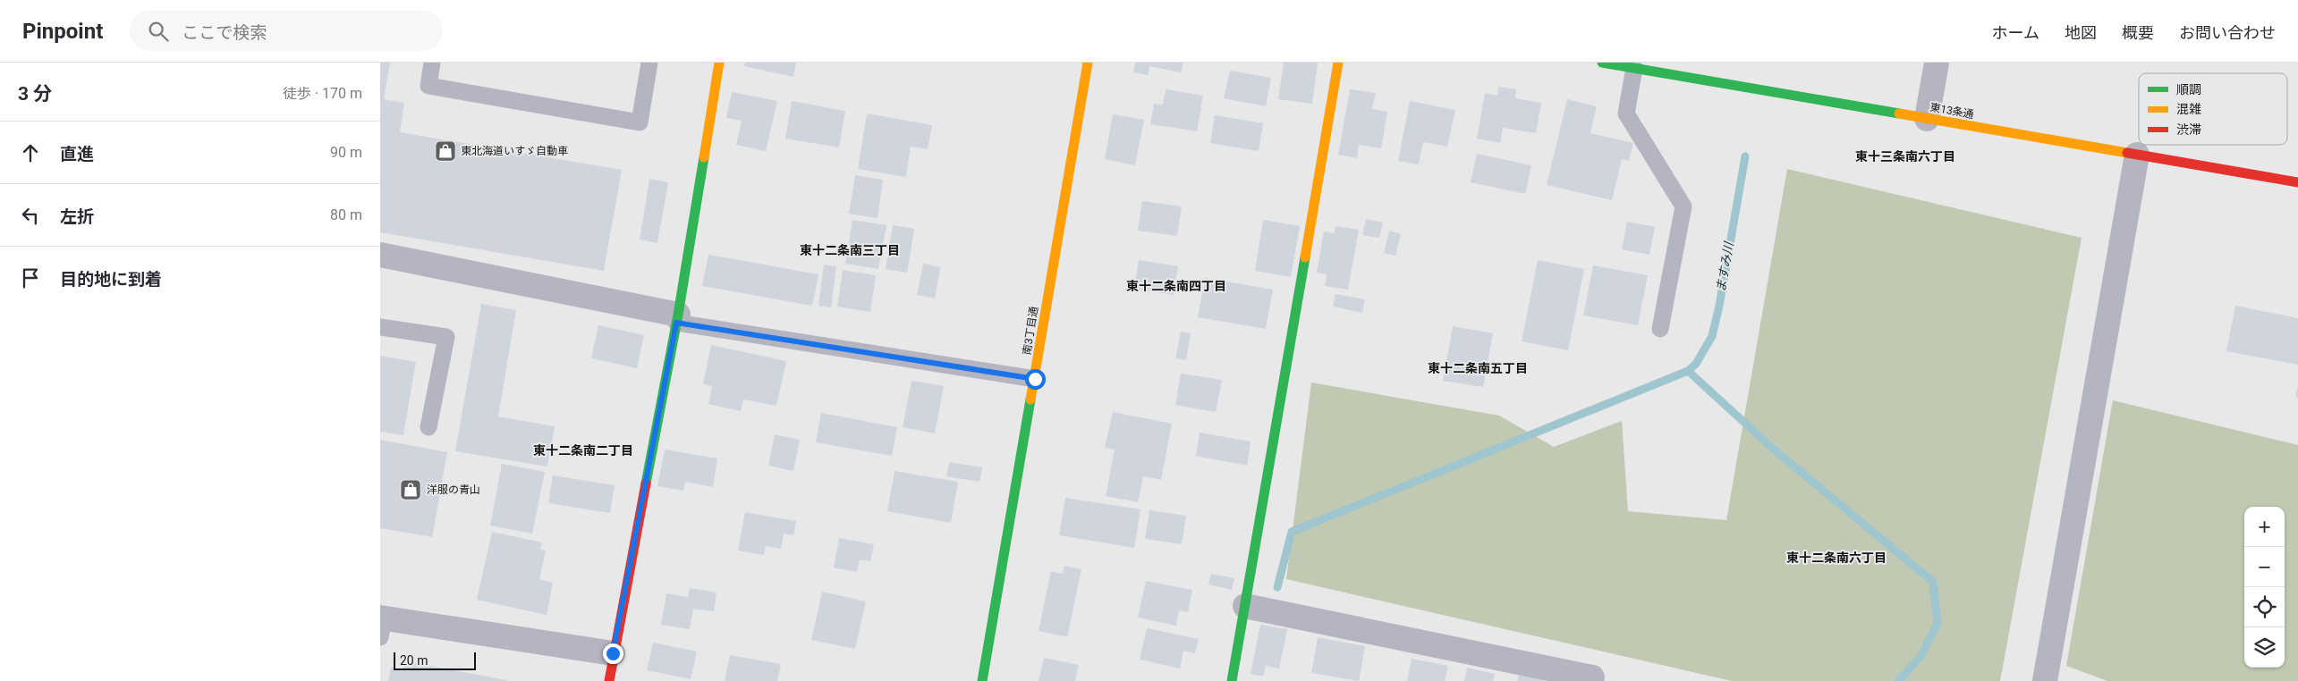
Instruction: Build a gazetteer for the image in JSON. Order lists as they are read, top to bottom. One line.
{"streets":{"street":["東13条通","南3丁目通"]},"districts":["東十三条南六丁目","東十二条南三丁目","東十二条南四丁目","東十二条南五丁目","東十二条南二丁目","東十二条南六丁目"],"water":["ますみ川"],"places":{"shop":["東北海道いすゞ自動車","洋服の青山"]},"legend":["順調","混雑","渋滞"],"scale_bar":"20 m","page":{"header":"Pinpoint","search":"ここで検索","nav":["ホーム","地図","概要","お問い合わせ"],"heading":["3 分","徒歩 · 170 m"],"list":[["直進","90 m"],["左折","80 m"],"目的地に到着"],"map_buttons":["+","−"],"scale":"20 m"}}
